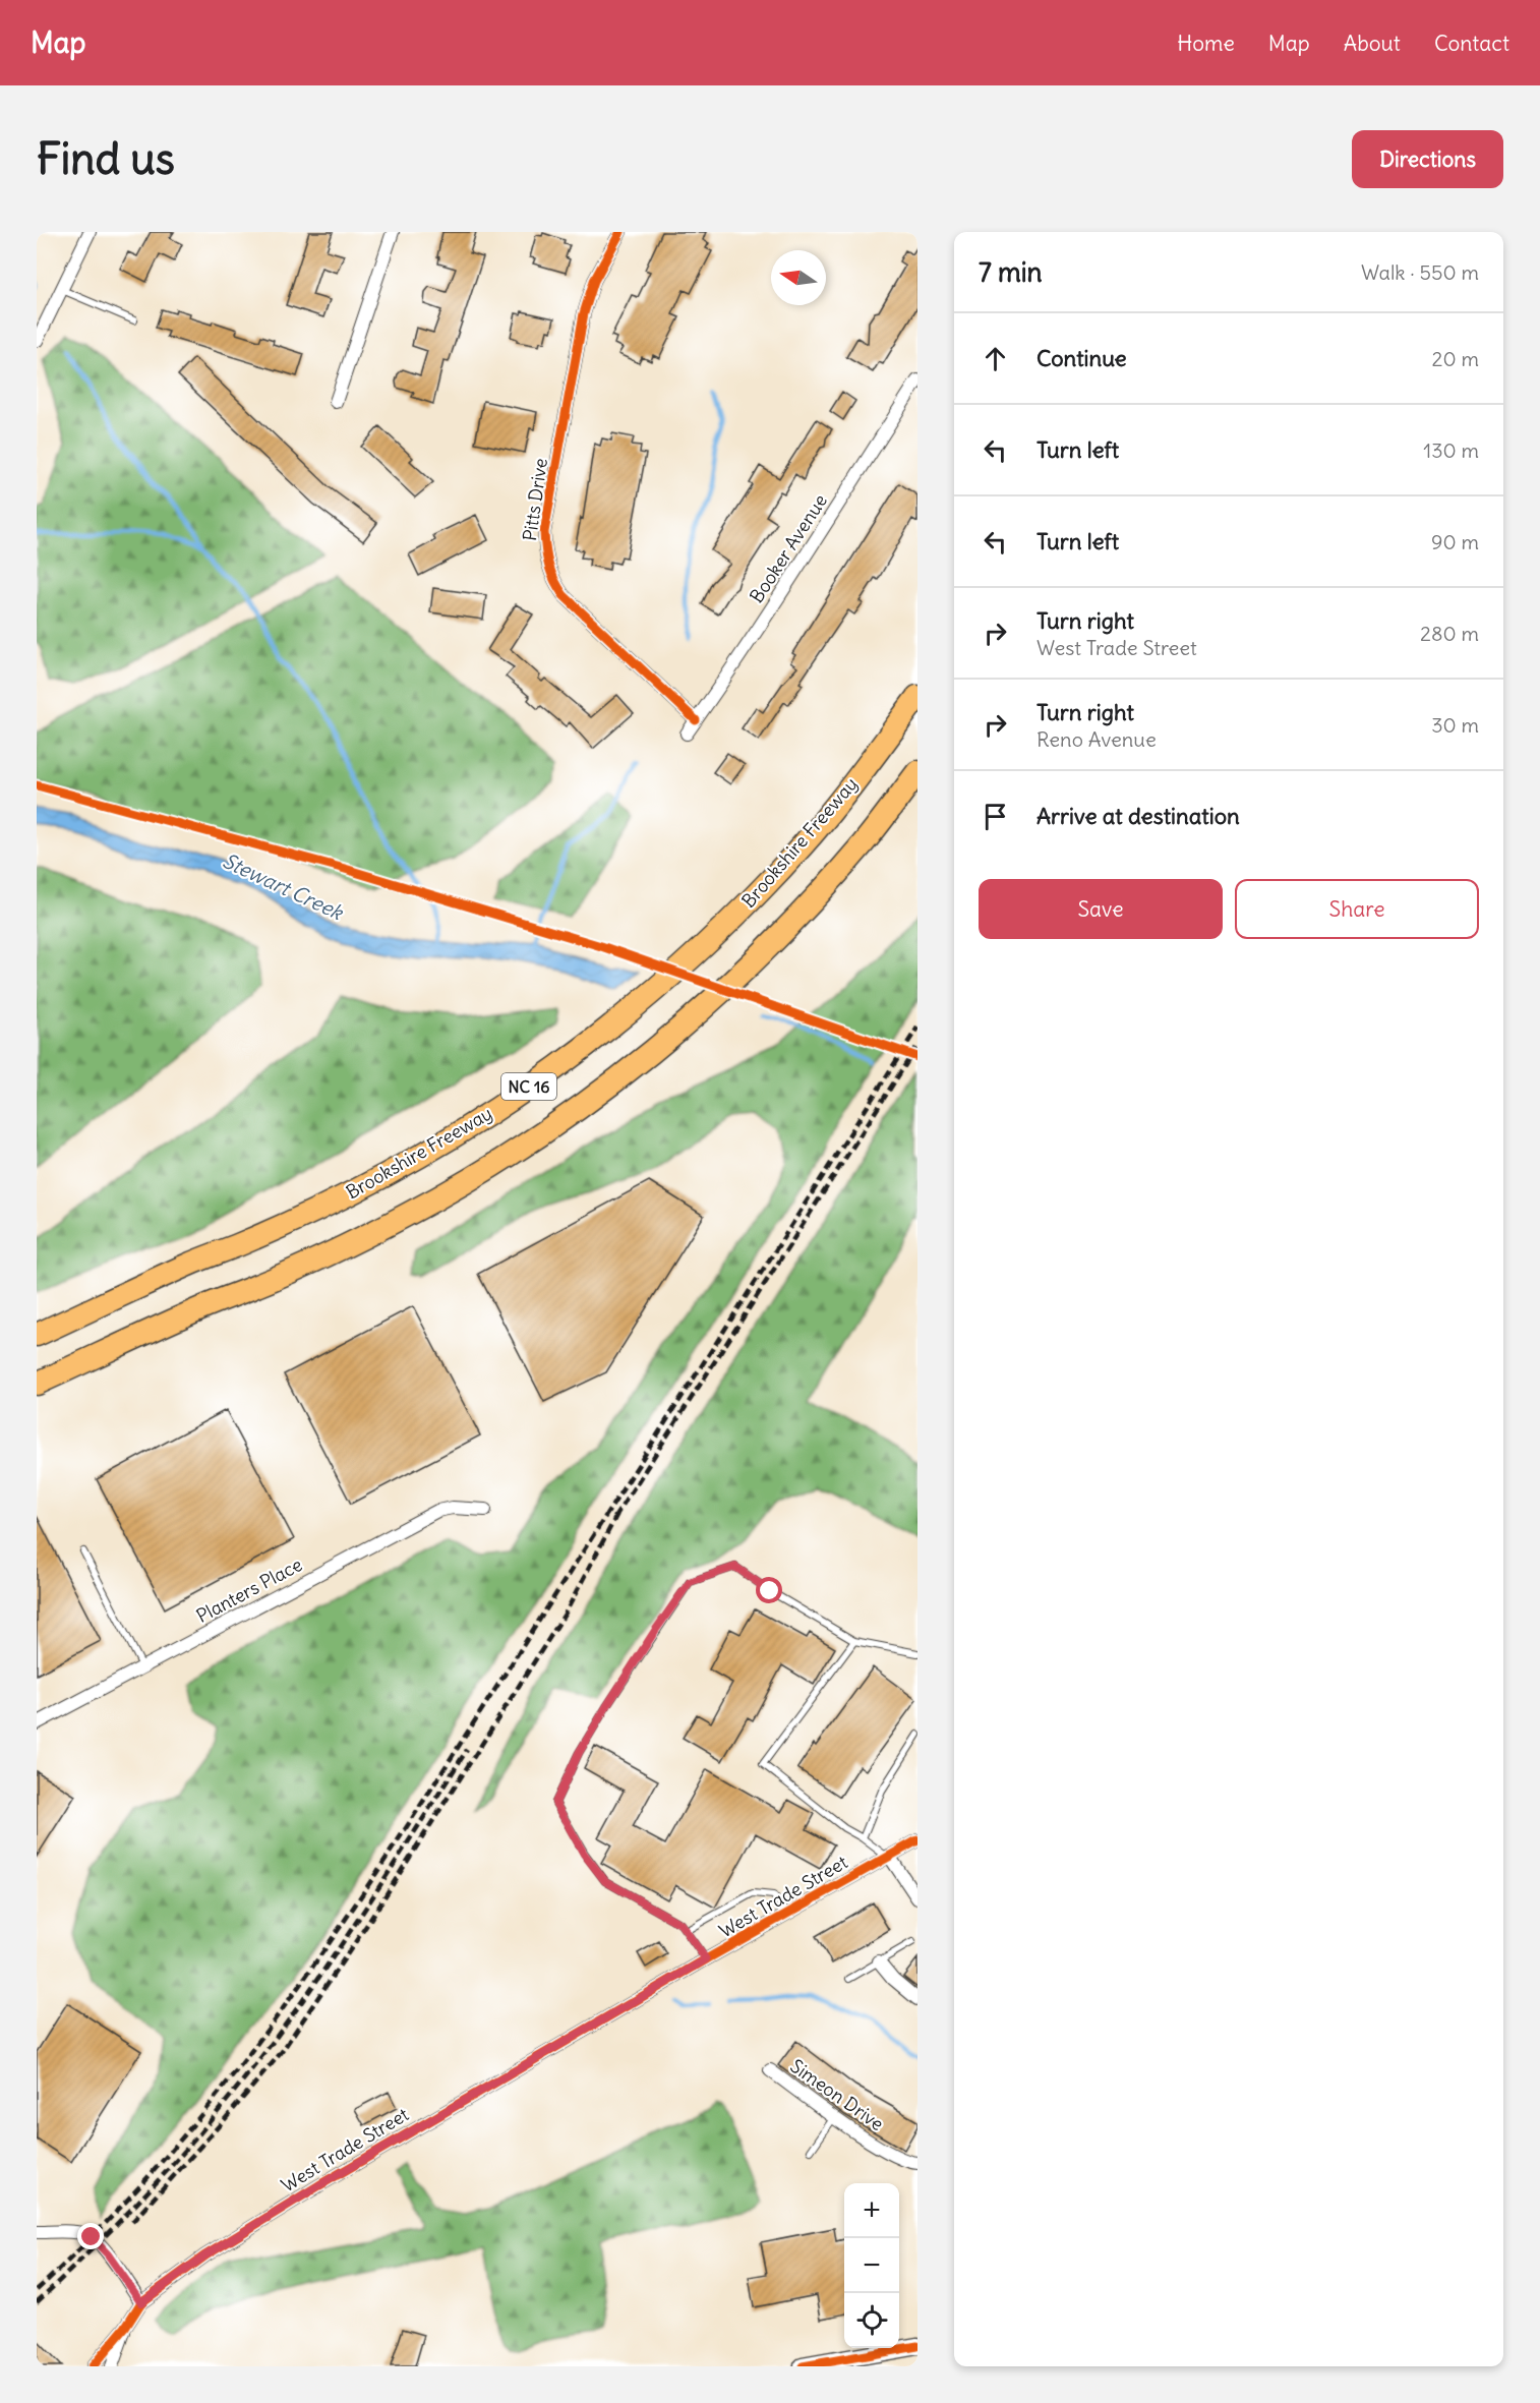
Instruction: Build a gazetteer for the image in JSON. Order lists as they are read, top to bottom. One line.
{"streets":{"highway":["Brookshire Freeway","NC 16"],"street":["Pitts Drive","Booker Avenue","Planters Place","West Trade Street","Simeon Drive"]},"crossings":[["Pitts Drive","Booker Avenue"]],"water":["Stewart Creek"],"north":"left","page":{"header":"Map","nav":["Home","Map","About","Contact"],"buttons":["Directions",["Save","Share"]],"title":"Find us","heading":["7 min","Walk · 550 m"],"list":[["Continue","20 m"],["Turn left","130 m"],["Turn left","90 m"],["Turn right","West Trade Street","280 m"],["Turn right","Reno Avenue","30 m"],"Arrive at destination"],"map_buttons":["+","−"]}}
